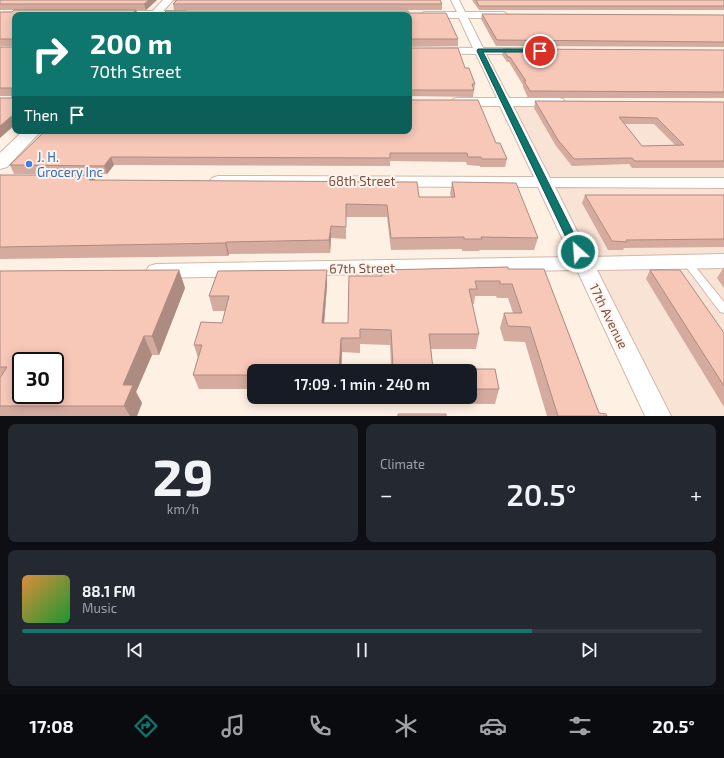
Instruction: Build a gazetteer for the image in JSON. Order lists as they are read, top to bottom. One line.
{"streets":{"street":["68th Street","67th Street","17th Avenue"]},"crossings":[["68th Street","17th Avenue"],["67th Street","17th Avenue"]],"places":["J. H. Grocery Inc"],"page":{"turn":["200 m","70th Street"],"then":"Then","limit":"30","trip":"17:09 · 1 min · 240 m","tile":[["29","km/h"],"Climate"],"heat":["−","20.5°","+"],"song":["88.1 FM","Music"],"tabs":["17:08","20.5°"]}}
